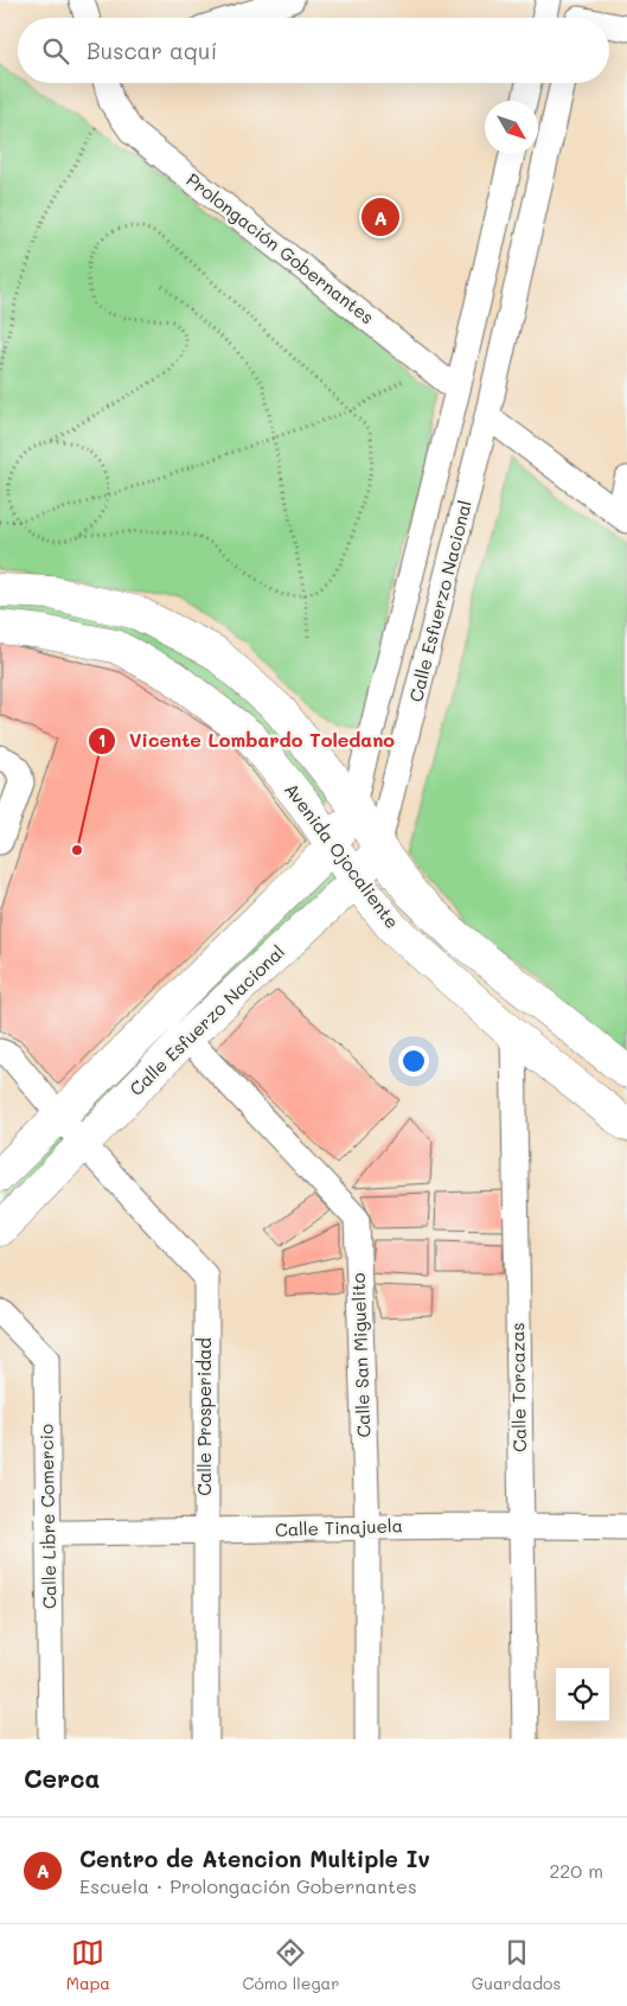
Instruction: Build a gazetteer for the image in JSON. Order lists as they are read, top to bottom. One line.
{"streets":{"main road":["Calle Esfuerzo Nacional","Avenida Ojocaliente"],"street":["Prolongación Gobernantes","Calle San Miguelito","Calle Torcazas","Calle Prosperidad","Calle Libre Comercio","Calle Tinajuela"]},"crossings":[["Prolongación Gobernantes","Calle Esfuerzo Nacional"],["Calle Esfuerzo Nacional","Avenida Ojocaliente"],["Calle Esfuerzo Nacional","Calle San Miguelito"],["Calle Esfuerzo Nacional","Calle Prosperidad"],["Avenida Ojocaliente","Calle Torcazas"],["Calle San Miguelito","Calle Tinajuela"],["Calle Torcazas","Calle Tinajuela"],["Calle Prosperidad","Calle Tinajuela"],["Calle Libre Comercio","Calle Tinajuela"]],"places":["Vicente Lombardo Toledano"],"north":"bottom right","page":{"search":"Buscar aquí","pins":"A","heading":"Cerca","list":[{"mark":"A","name":"Centro de Atencion Multiple Iv","note":"Escuela · Prolongación Gobernantes","value":"220 m"}],"nav":["Mapa","Cómo llegar","Guardados"]}}
